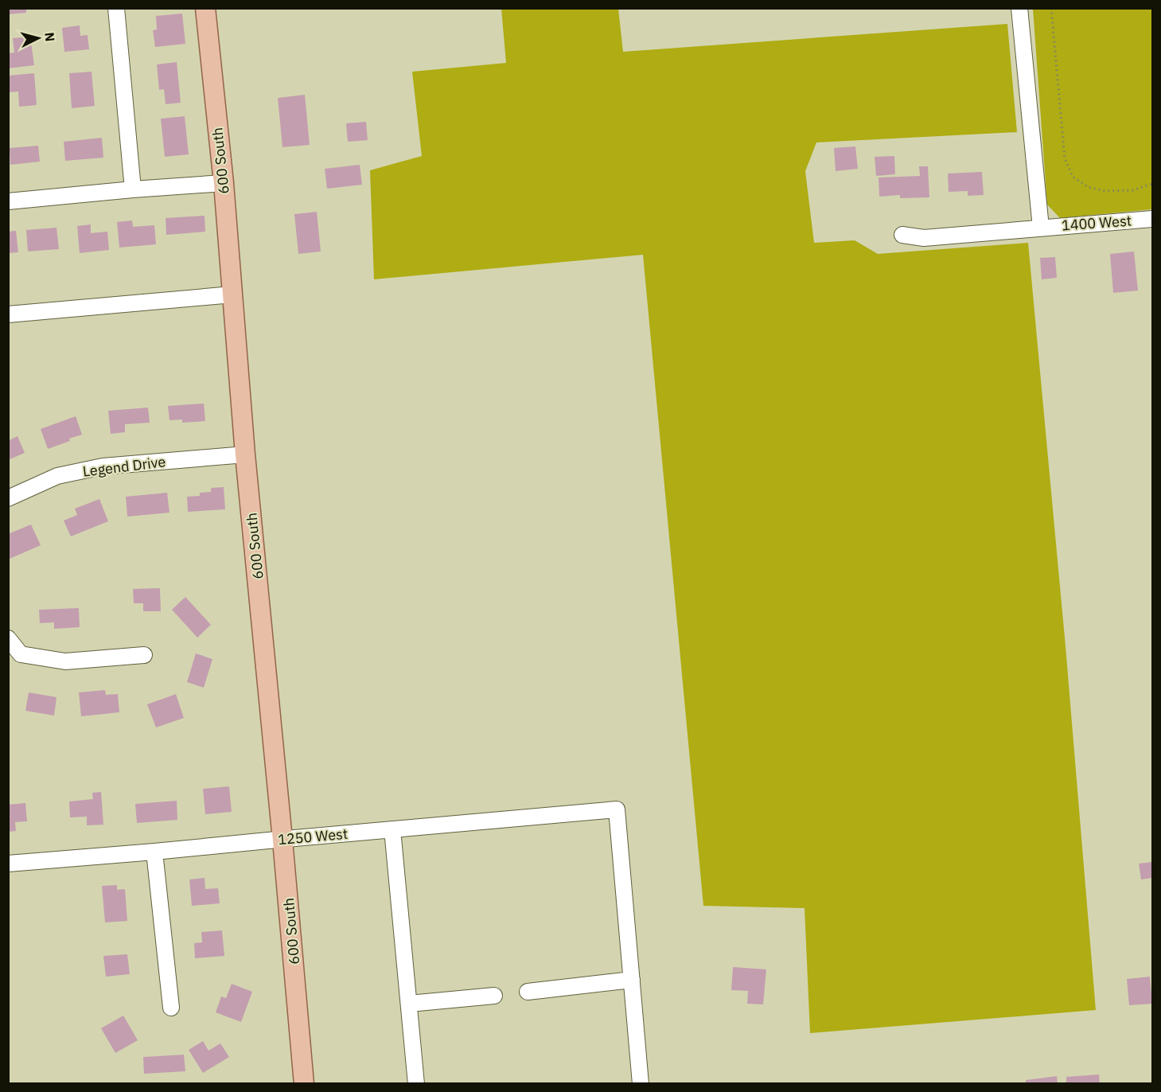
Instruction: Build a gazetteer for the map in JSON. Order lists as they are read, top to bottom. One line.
{"streets":{"main road":["600 South"],"street":["1400 West","Legend Drive","1250 West"]},"crossings":[["600 South","Legend Drive"],["600 South","1250 West"]],"north":"right"}
